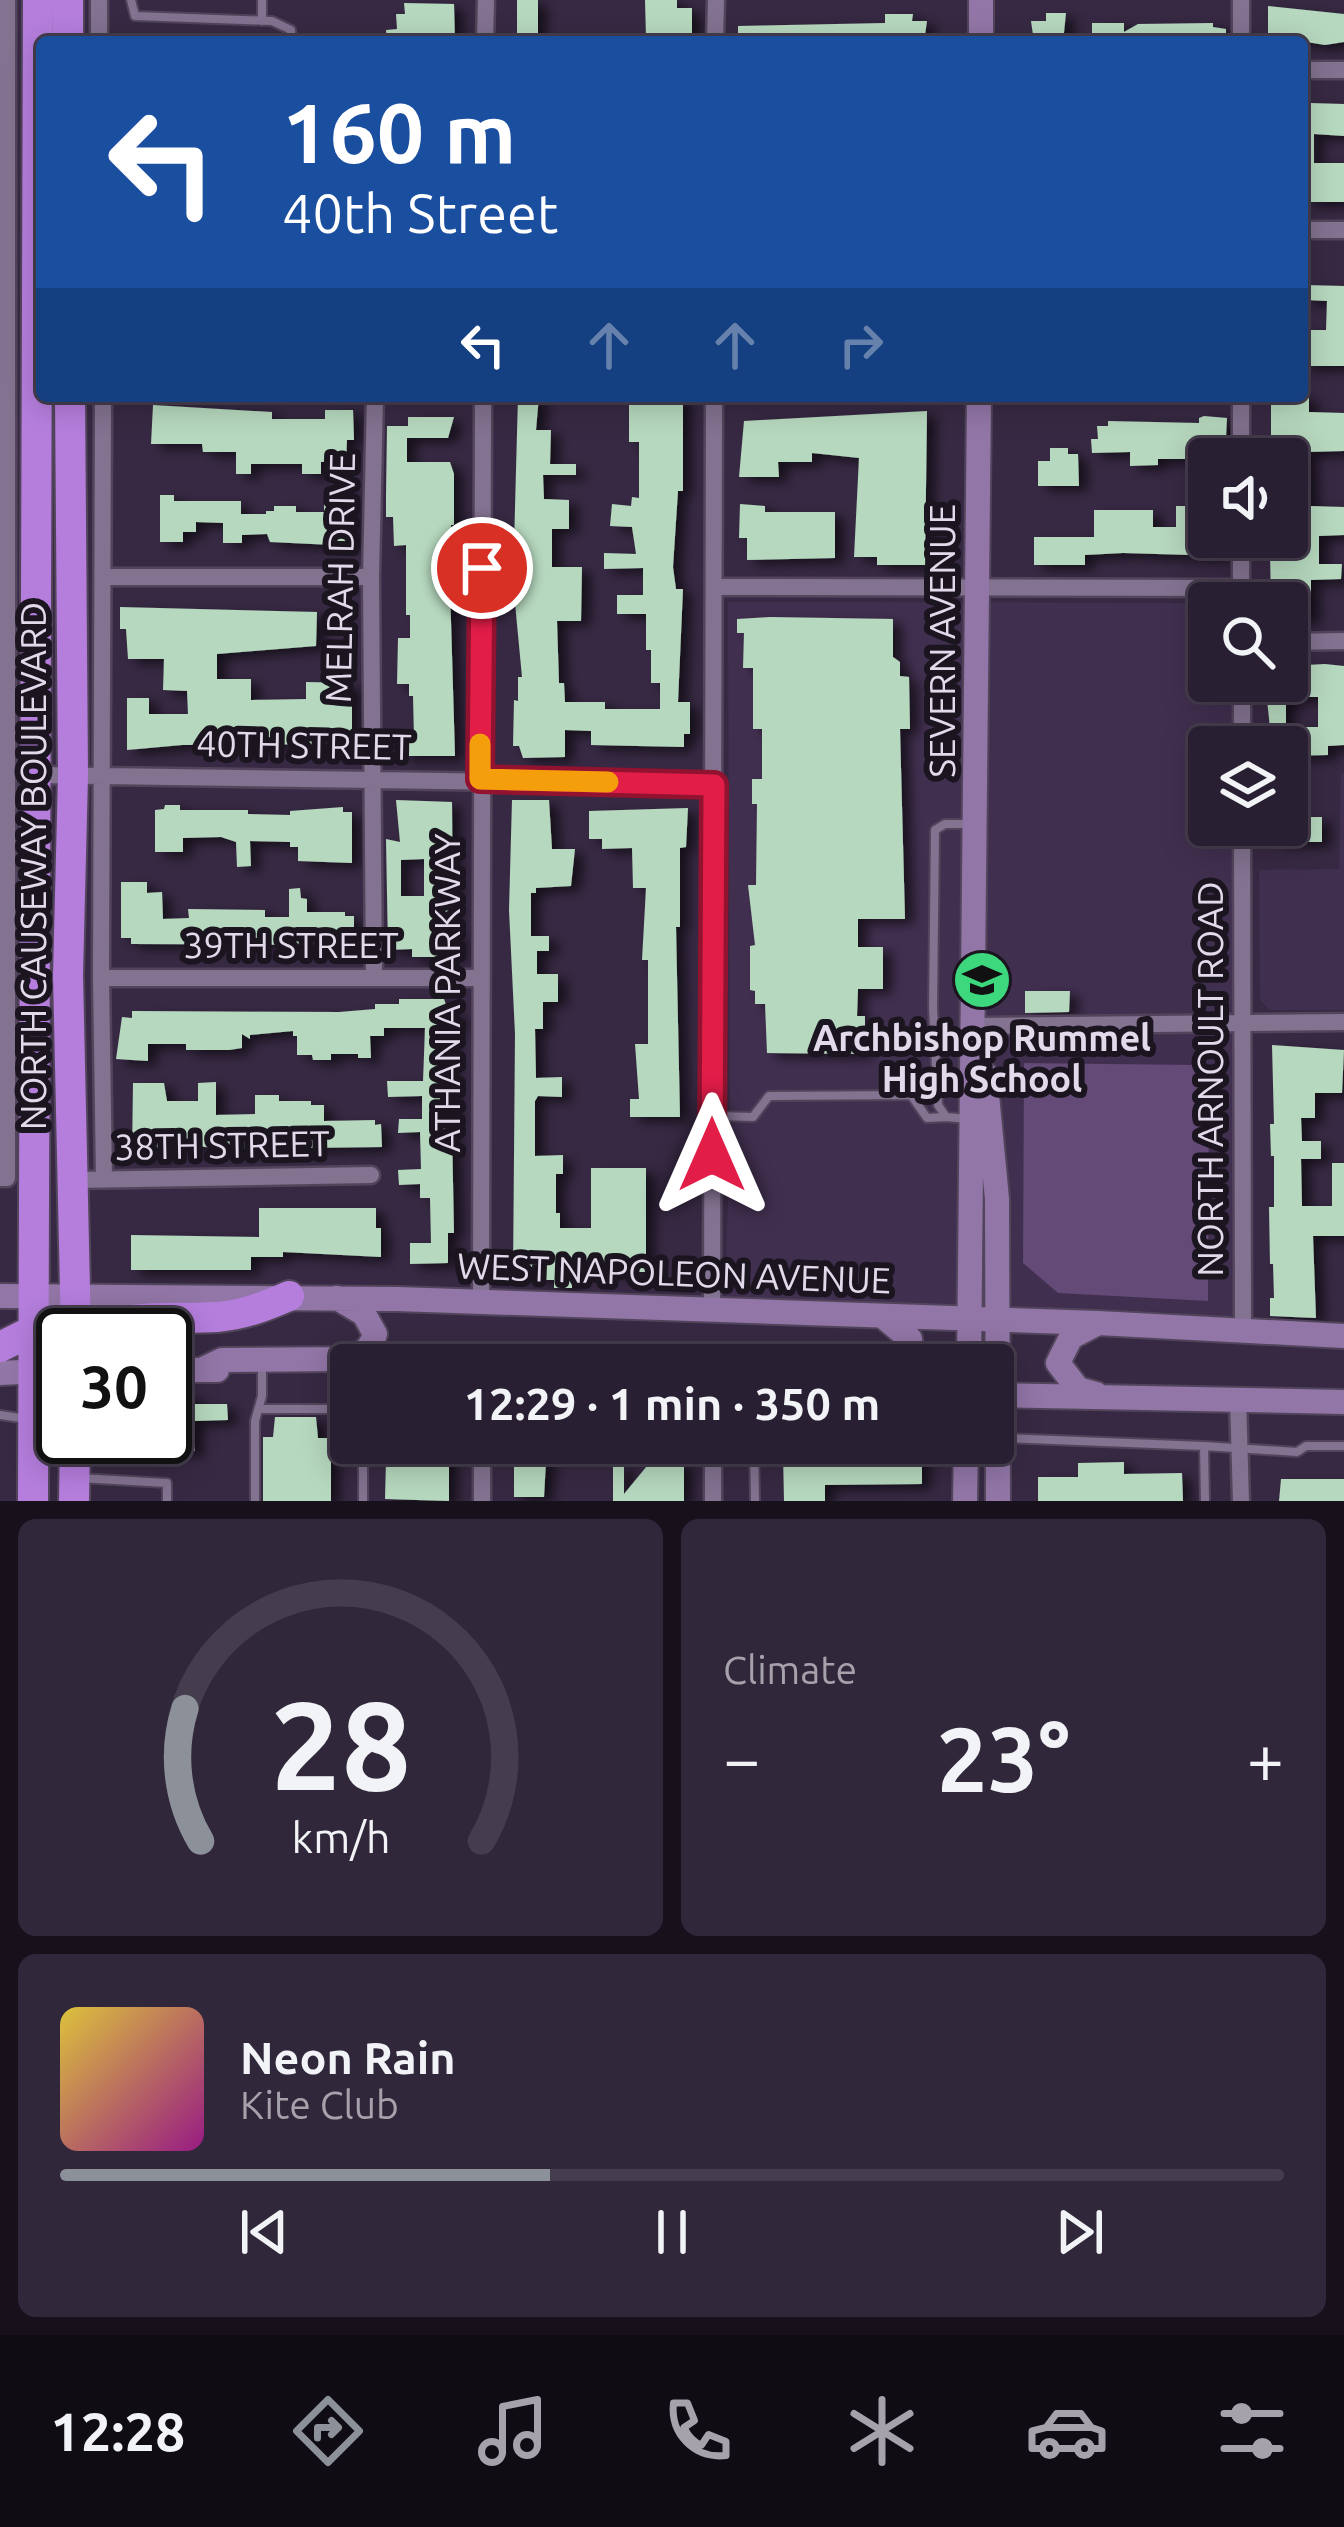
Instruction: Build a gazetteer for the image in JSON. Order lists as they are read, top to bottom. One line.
{"streets":{"highway":["NORTH CAUSEWAY BOULEVARD"],"main road":["SEVERN AVENUE","WEST NAPOLEON AVENUE"],"street":["MELRAH DRIVE","40TH STREET","39TH STREET","ATHANIA PARKWAY","NORTH ARNOULT ROAD","38TH STREET"]},"crossings":[["MELRAH DRIVE","40TH STREET"],["MELRAH DRIVE","39TH STREET"],["SEVERN AVENUE","WEST NAPOLEON AVENUE"],["40TH STREET","NORTH CAUSEWAY BOULEVARD"],["40TH STREET","ATHANIA PARKWAY"],["NORTH CAUSEWAY BOULEVARD","39TH STREET"],["NORTH CAUSEWAY BOULEVARD","38TH STREET"],["NORTH CAUSEWAY BOULEVARD","WEST NAPOLEON AVENUE"],["39TH STREET","ATHANIA PARKWAY"],["ATHANIA PARKWAY","WEST NAPOLEON AVENUE"],["NORTH ARNOULT ROAD","WEST NAPOLEON AVENUE"]],"places":{"school or university":["Archbishop Rummel High School"]},"page":{"turn":["160 m","40th Street"],"limit":"30","trip":"12:29 · 1 min · 350 m","tile":"Climate","heat":["−","23°","+"],"song":["Neon Rain","Kite Club"],"tabs":"12:28","gauge":["28","km/h"]}}
